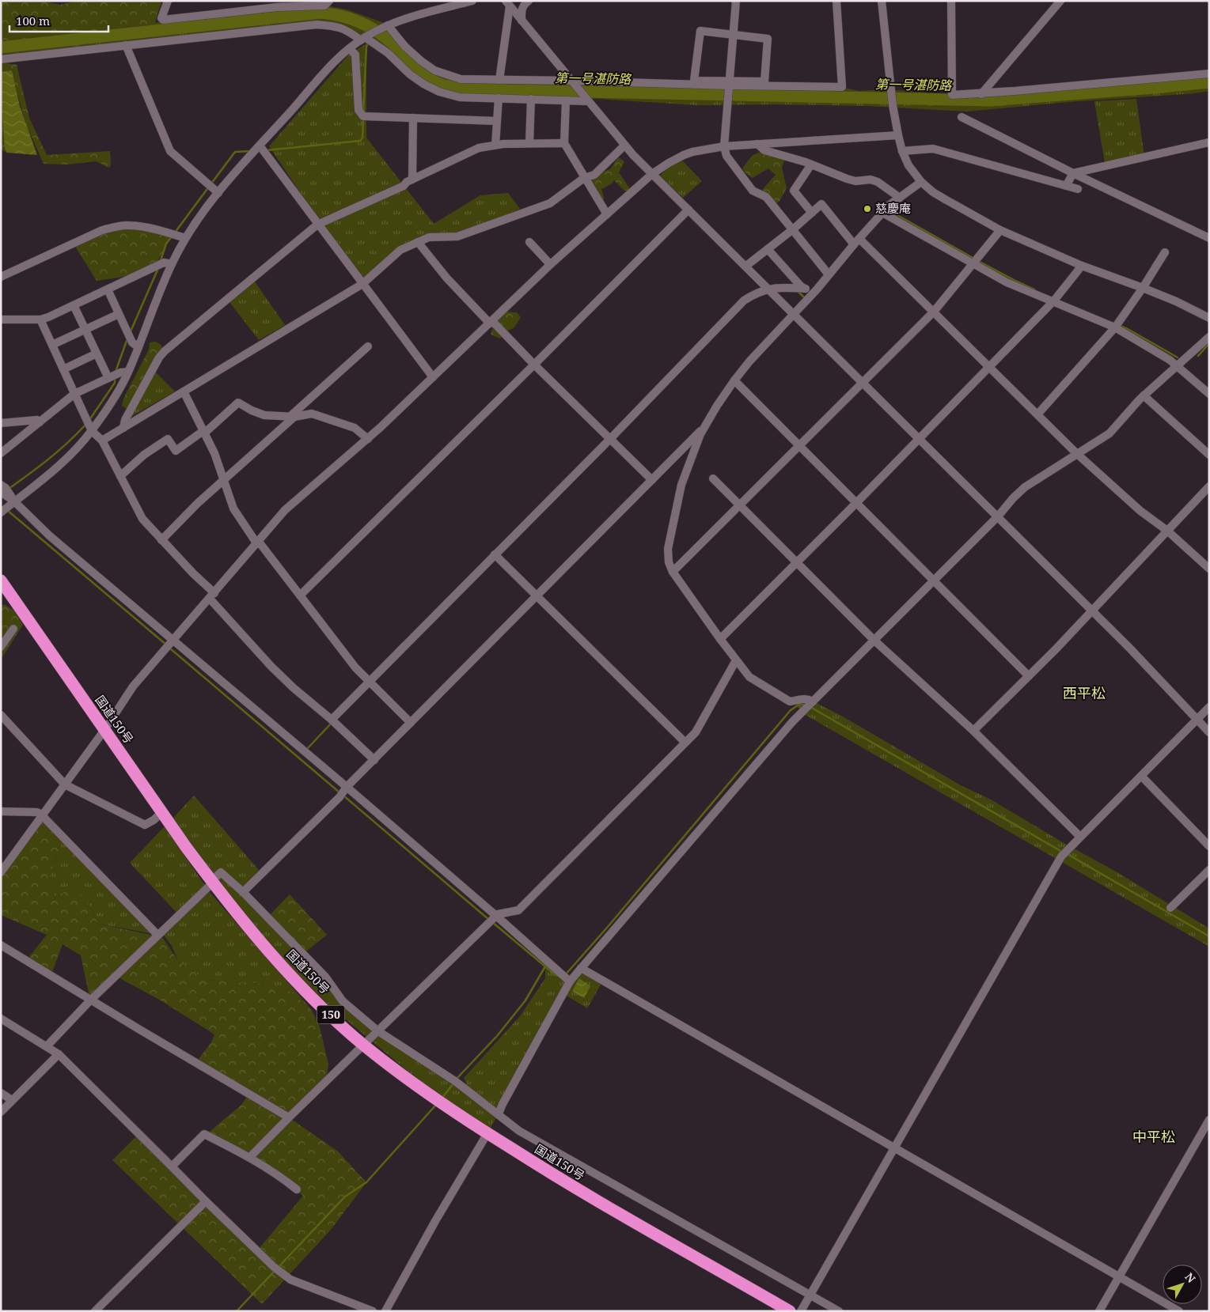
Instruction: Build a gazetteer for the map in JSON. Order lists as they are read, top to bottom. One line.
{"streets":{"highway":["国道150号","150"]},"districts":["西平松","中平松"],"water":["第一号湛防路"],"places":["慈慶庵"],"scale_bar":"100 m","north":"top right"}
